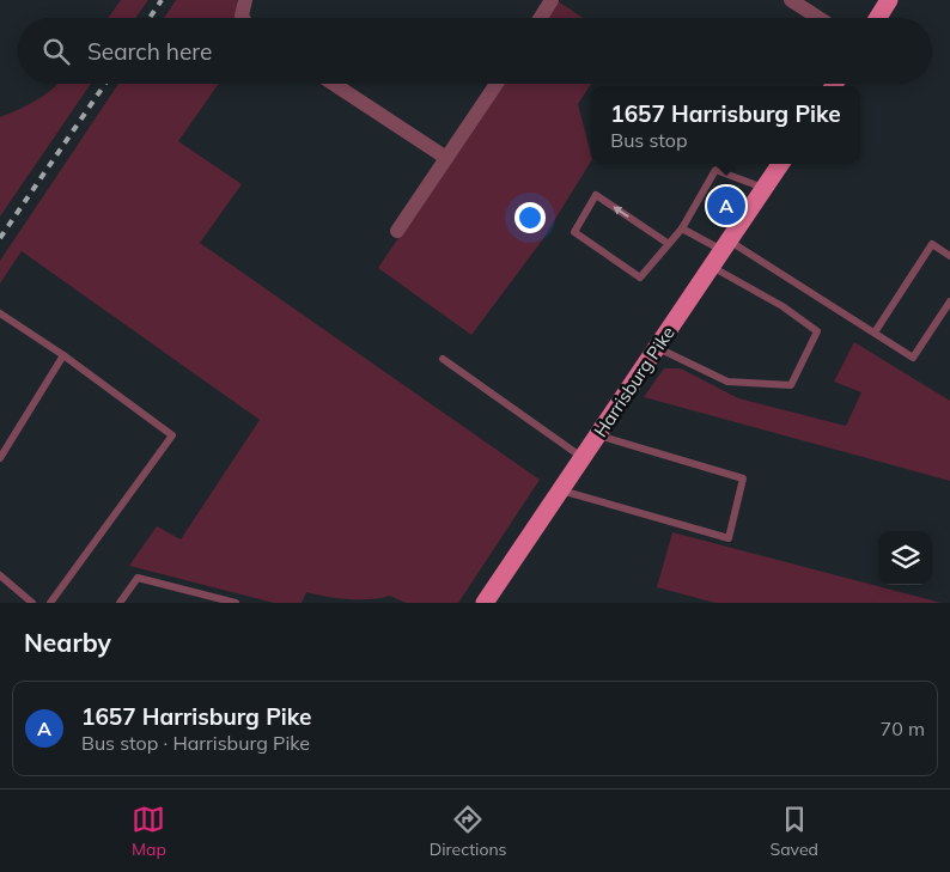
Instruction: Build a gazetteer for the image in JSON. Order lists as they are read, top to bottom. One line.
{"streets":{"main road":["Harrisburg Pike"]},"page":{"search":"Search here","popup":["1657 Harrisburg Pike","Bus stop"],"pins":"A","heading":"Nearby","list":[{"mark":"A","name":"1657 Harrisburg Pike","note":"Bus stop · Harrisburg Pike","value":"70 m"}],"nav":["Map","Directions","Saved"]}}
